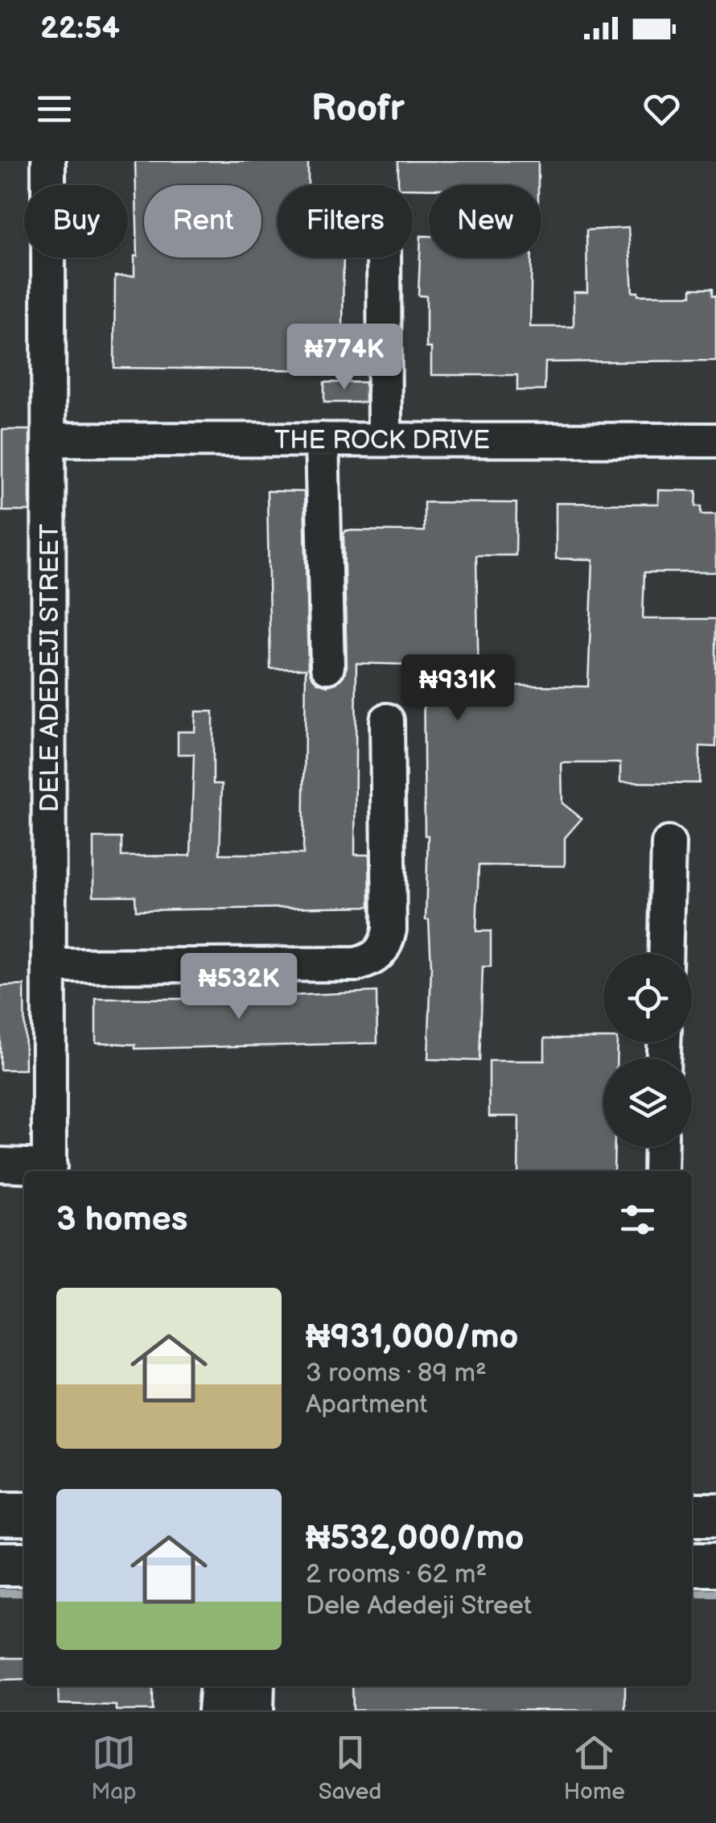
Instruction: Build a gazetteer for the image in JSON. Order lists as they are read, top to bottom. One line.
{"streets":{"street":["THE ROCK DRIVE","DELE ADEDEJI STREET"]},"crossings":[["THE ROCK DRIVE","DELE ADEDEJI STREET"]],"page":{"status":"22:54","header":"Roofr","chip":["Buy","Rent","Filters","New"],"price":["₦774K","₦931K","₦532K"],"heading":"3 homes","list":[{"name":"₦931,000/mo","note":"3 rooms · 89 m² · Apartment"},{"name":"₦532,000/mo","note":"2 rooms · 62 m² · Dele Adedeji Street"}],"tabs":["Map","Saved","Home"]}}
